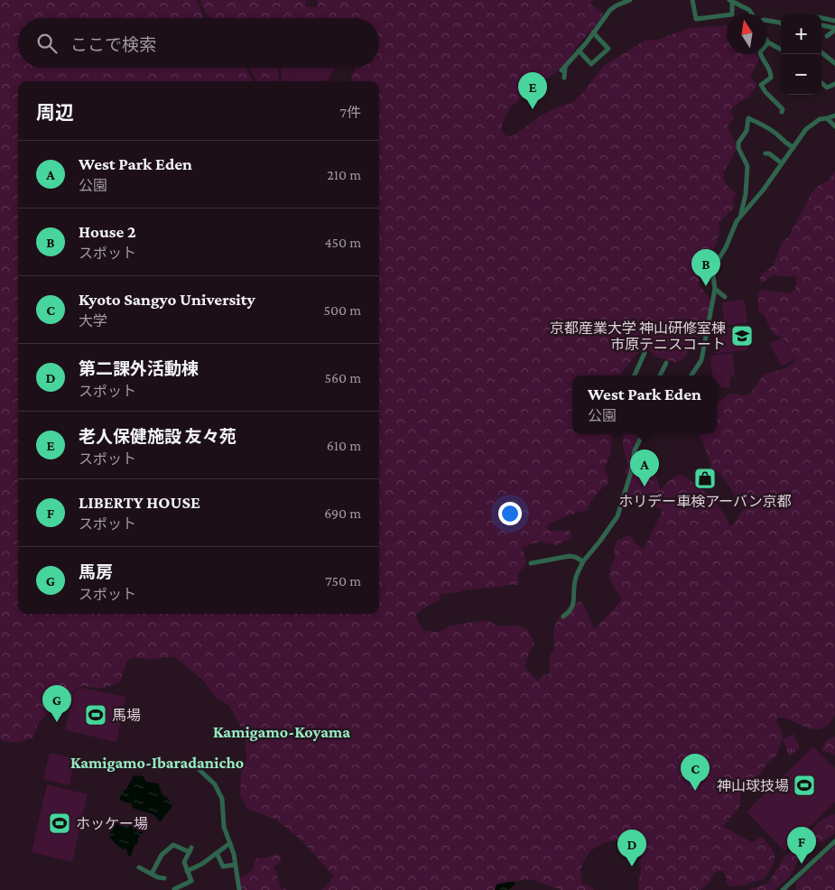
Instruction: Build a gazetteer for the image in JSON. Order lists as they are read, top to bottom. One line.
{"districts":["Kamigamo-Koyama","Kamigamo-Ibaradanicho"],"places":{"school or university":["京都産業大学 神山研修室棟 市原テニスコート"],"shop":["ホリデー車検アーバン京都"],"sports":["馬場","神山球技場","ホッケー場"]},"north":"top","page":{"map_buttons":["+","−"],"search":"ここで検索","pins":["E","B","A","G","C","F","D"],"heading":["周辺","7件"],"list":[{"mark":"A","name":"West Park Eden","note":"公園","value":"210 m"},{"mark":"B","name":"House 2","note":"スポット","value":"450 m"},{"mark":"C","name":"Kyoto Sangyo University","note":"大学","value":"500 m"},{"mark":"D","name":"第二課外活動棟","note":"スポット","value":"560 m"},{"mark":"E","name":"老人保健施設 友々苑","note":"スポット","value":"610 m"},{"mark":"F","name":"LIBERTY HOUSE","note":"スポット","value":"690 m"},{"mark":"G","name":"馬房","note":"スポット","value":"750 m"}],"popup":["West Park Eden","公園"]}}
